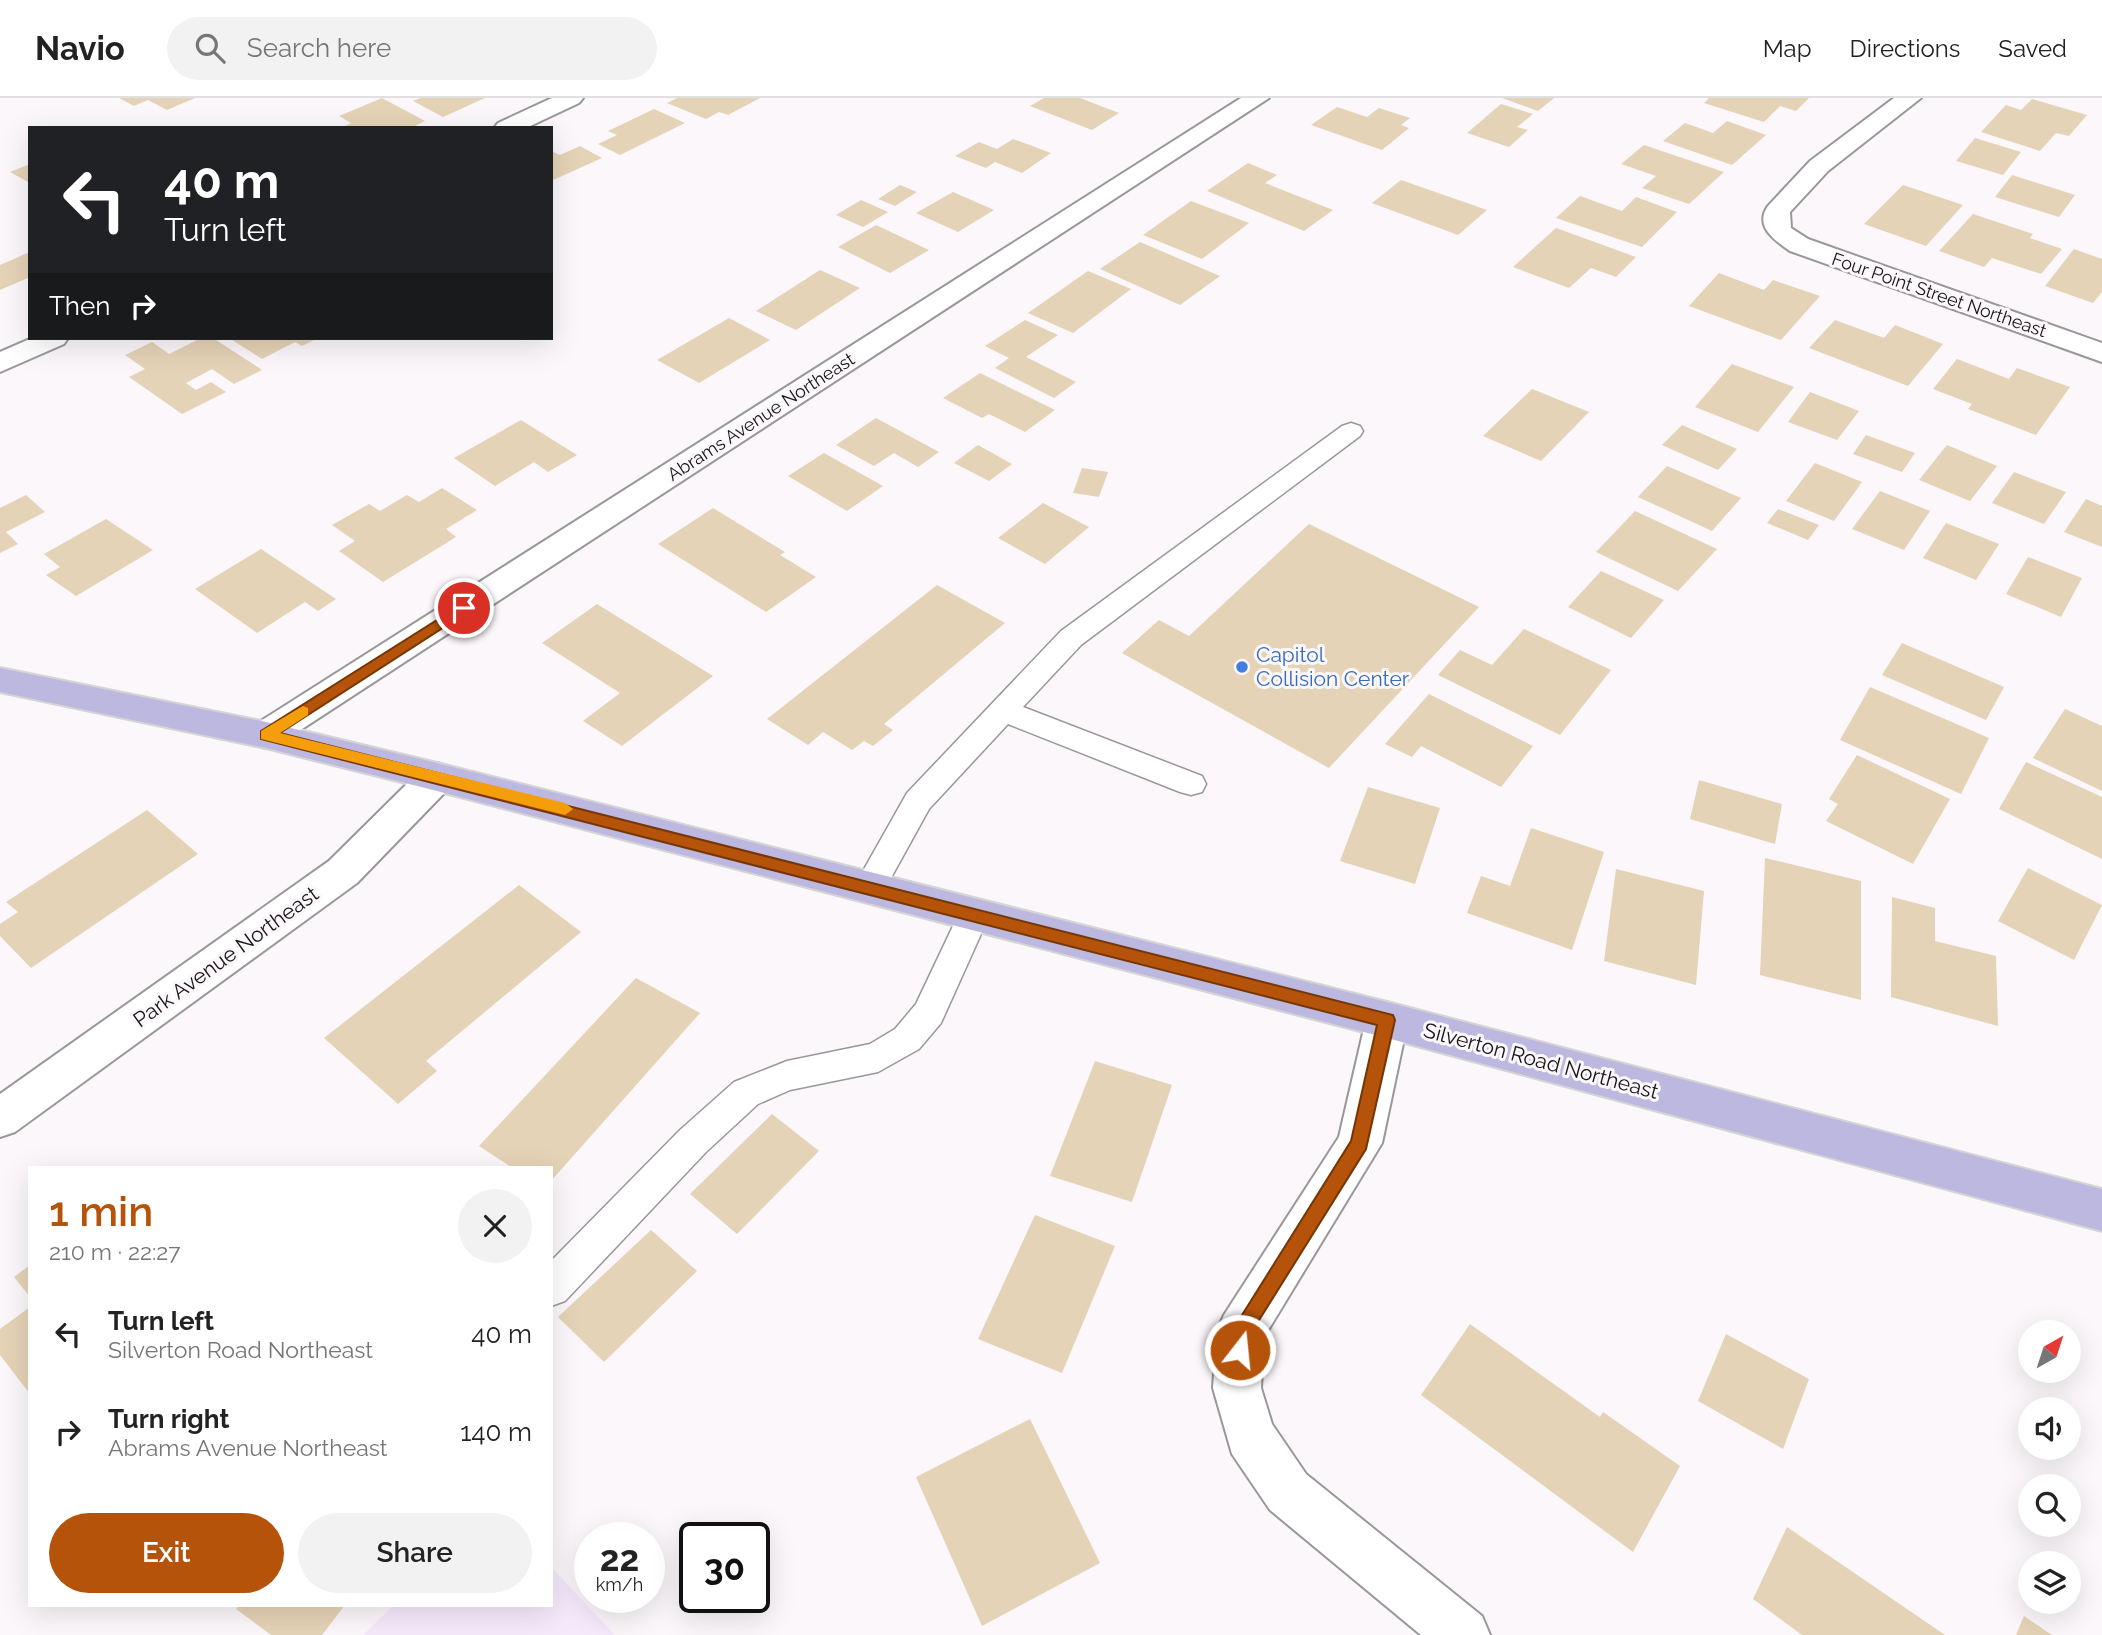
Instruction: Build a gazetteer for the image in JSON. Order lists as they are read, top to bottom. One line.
{"streets":{"main road":["Silverton Road Northeast"],"street":["Four Point Street Northeast","Abrams Avenue Northeast","Park Avenue Northeast"]},"crossings":[["Abrams Avenue Northeast","Silverton Road Northeast"],["Park Avenue Northeast","Silverton Road Northeast"]],"places":["Capitol Collision Center"],"north":"top right","page":{"header":"Navio","search":"Search here","nav":["Map","Directions","Saved"],"turn":["40 m","Turn left"],"then":"Then","heading":["1 min","210 m · 22:27"],"list":[{"name":"Turn left","note":"Silverton Road Northeast","value":"40 m"},{"name":"Turn right","note":"Abrams Avenue Northeast","value":"140 m"}],"buttons":["Exit","Share"],"speed":"22 km/h","limit":"30"}}
